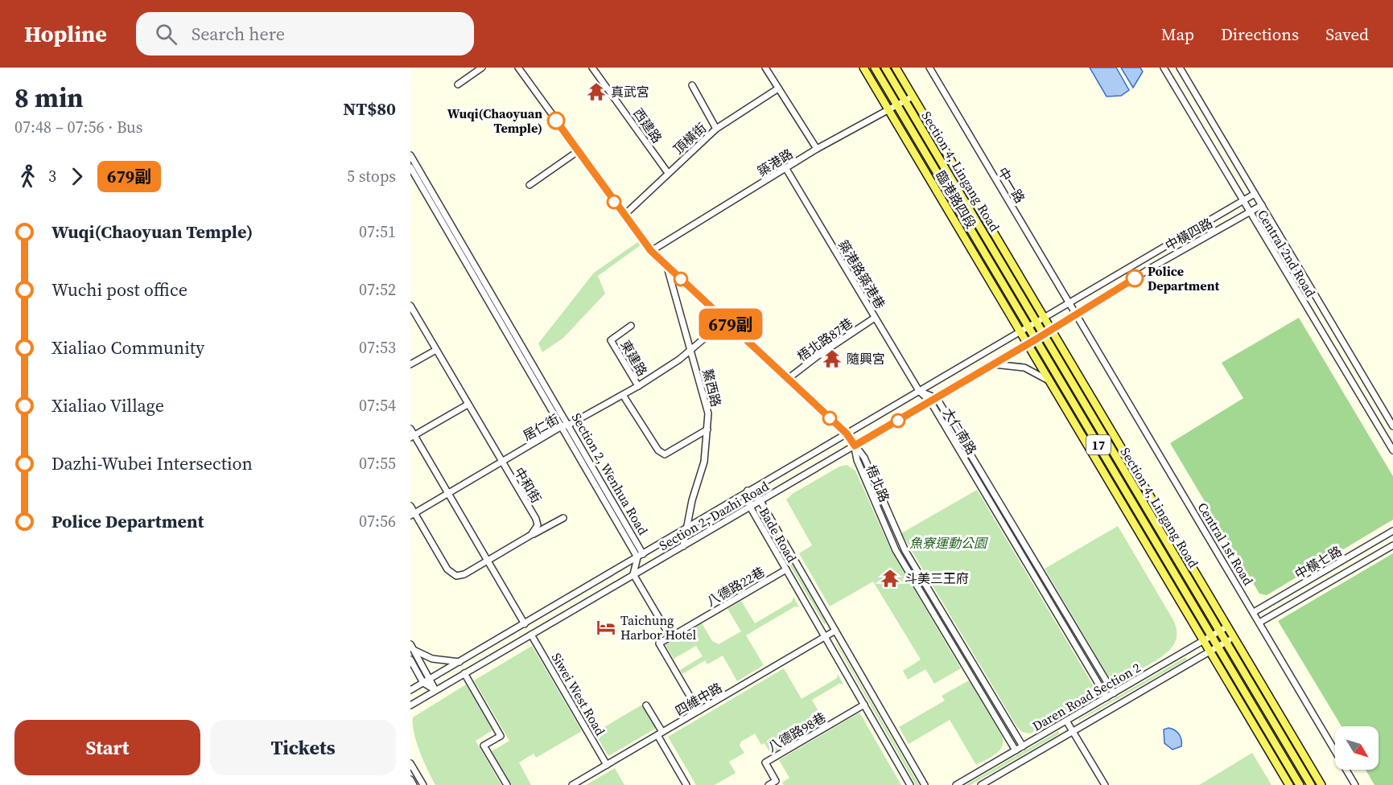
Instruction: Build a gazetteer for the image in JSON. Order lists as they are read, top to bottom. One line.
{"streets":{"main road":["Section 4, Lingang Road","臨港路四段","17"],"street":["西建路","頂橫街","築港路","中一路","中橫四路","Central 2nd Road","築港路築港巷","梧北路87巷","東建路","鰲西路","居仁街","大仁南路","Section 2, Wenhua Road","梧北路","中和街","Section 2, Dazhi Road","Bade Road","Central 1st Road","中橫七路","八德路22巷","Siwei West Road","Daren Road Section 2","四維中路","八德路98巷"]},"crossings":[["西建路","頂橫街"],["築港路","Section 4, Lingang Road"],["築港路","臨港路四段"],["築港路","築港路築港巷"],["Section 4, Lingang Road","臨港路四段"],["Section 4, Lingang Road","中橫四路"],["Section 4, Lingang Road","Section 2, Dazhi Road"],["Section 4, Lingang Road","Daren Road Section 2"],["中一路","中橫四路"],["中一路","Central 1st Road"],["臨港路四段","中橫四路"],["臨港路四段","17"],["臨港路四段","Section 2, Dazhi Road"],["中橫四路","Central 2nd Road"],["中橫四路","17"],["中橫四路","Section 2, Dazhi Road"],["中橫四路","Central 1st Road"],["築港路築港巷","梧北路87巷"],["築港路築港巷","大仁南路"],["築港路築港巷","Section 2, Dazhi Road"],["東建路","居仁街"],["鰲西路","居仁街"],["鰲西路","Section 2, Dazhi Road"],["居仁街","Section 2, Wenhua Road"],["居仁街","中和街"],["大仁南路","Section 2, Dazhi Road"],["大仁南路","Daren Road Section 2"],["17","Section 2, Dazhi Road"],["17","Daren Road Section 2"],["Section 2, Wenhua Road","Section 2, Dazhi Road"],["梧北路","Section 2, Dazhi Road"],["梧北路","Daren Road Section 2"],["Section 2, Dazhi Road","Bade Road"],["Section 2, Dazhi Road","Siwei West Road"],["Bade Road","八德路22巷"],["Bade Road","四維中路"],["Bade Road","八德路98巷"],["Central 1st Road","中橫七路"],["Siwei West Road","四維中路"]],"parks":["魚寮運動公園"],"places":{"temple":["真武宮","隨興宮","斗美三王府"],"other":["Wuqi(Chaoyuan Temple)","Police Department"],"hotel":["Taichung Harbor Hotel"]},"lines":["bus line 679副"],"north":"bottom right","page":{"header":"Hopline","search":"Search here","nav":["Map","Directions","Saved"],"heading":["8 min","07:48 – 07:56 · Bus","NT$80"],"on_map":"679副","legs":["3","679副","5 stops"],"list":[{"name":"Wuqi(Chaoyuan Temple)","value":"07:51"},{"name":"Wuchi post office","value":"07:52"},{"name":"Xialiao Community","value":"07:53"},{"name":"Xialiao Village","value":"07:54"},{"name":"Dazhi-Wubei Intersection","value":"07:55"},{"name":"Police Department","value":"07:56"}],"buttons":["Start","Tickets"]}}
